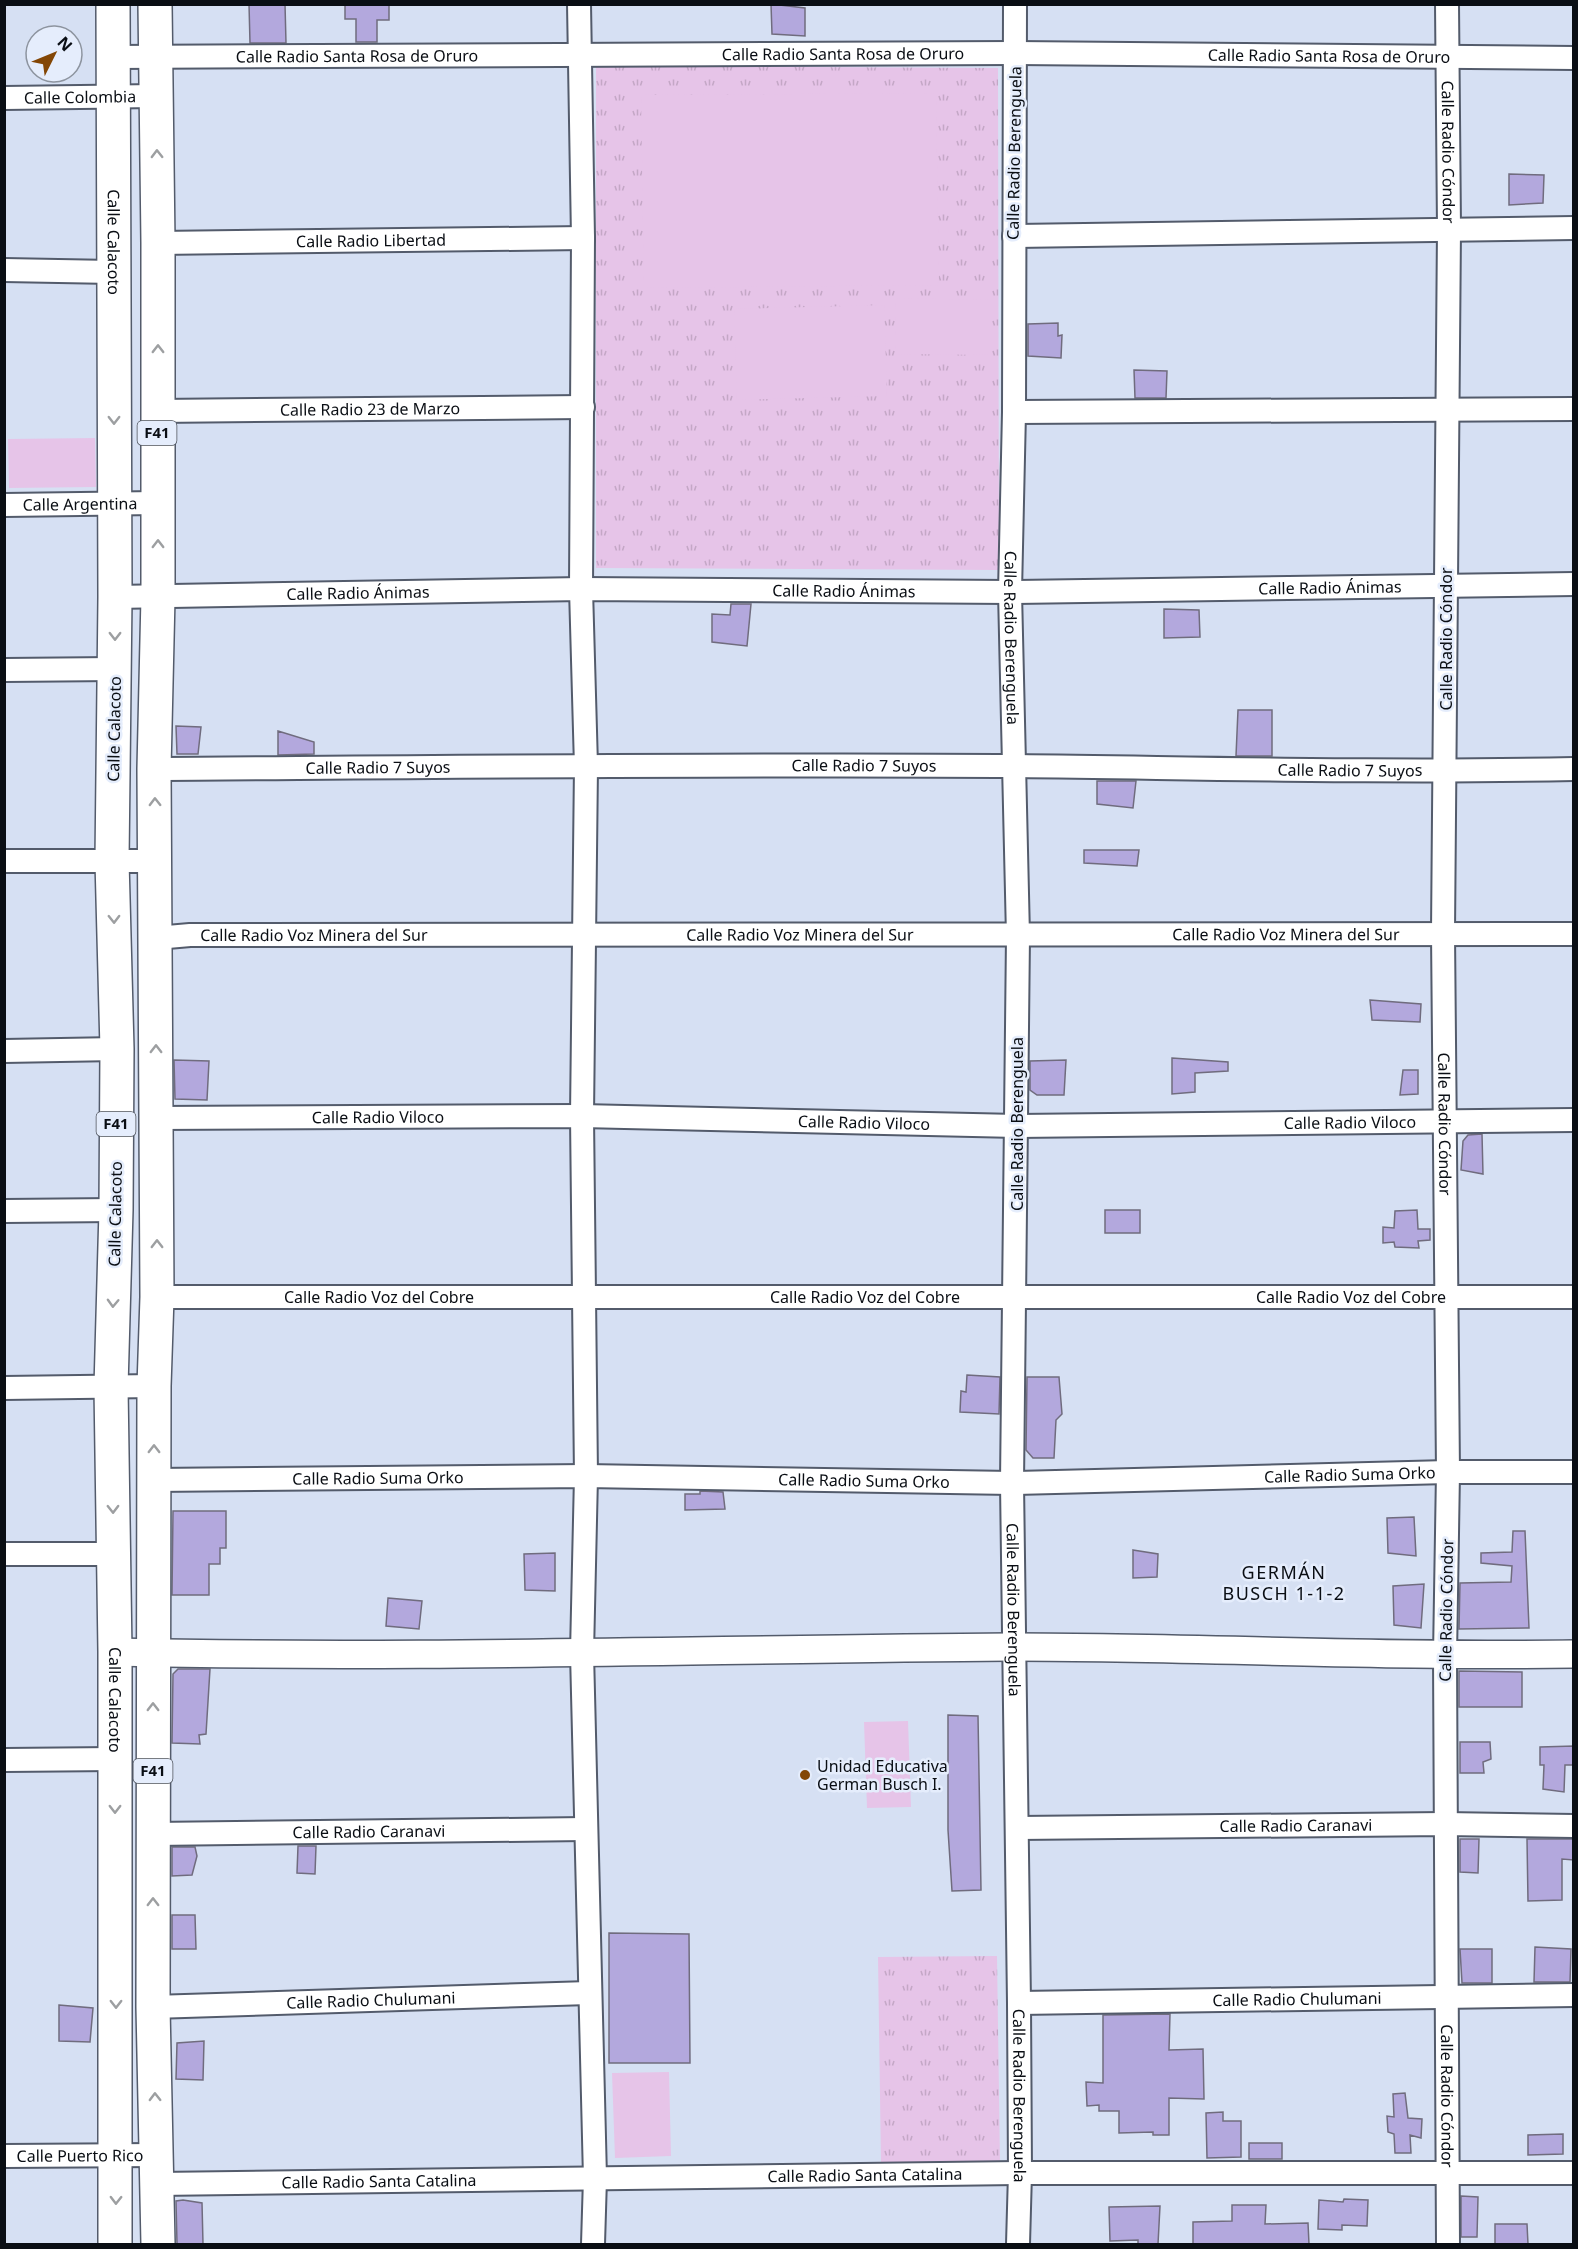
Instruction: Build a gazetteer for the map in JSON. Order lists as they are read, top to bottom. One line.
{"streets":{"main road":["Calle Calacoto","F41"],"street":["Calle Radio Santa Rosa de Oruro","Calle Colombia","Calle Radio Berenguela","Calle Radio Cóndor","Calle Radio Libertad","Calle Radio 23 de Marzo","Calle Argentina","Calle Radio Ánimas","Calle Radio 7 Suyos","Calle Radio Voz Minera del Sur","Calle Radio Viloco","Calle Radio Voz del Cobre","Calle Radio Suma Orko","Calle Radio Caranavi","Calle Radio Chulumani","Calle Puerto Rico","Calle Radio Santa Catalina"]},"crossings":[["Calle Radio Santa Rosa de Oruro","Calle Radio Berenguela"],["Calle Radio Santa Rosa de Oruro","Calle Radio Cóndor"],["Calle Radio Santa Rosa de Oruro","Calle Calacoto"],["Calle Radio Santa Rosa de Oruro","F41"],["Calle Colombia","Calle Calacoto"],["Calle Colombia","F41"],["Calle Radio Berenguela","Calle Radio Ánimas"],["Calle Radio Berenguela","Calle Radio 7 Suyos"],["Calle Radio Berenguela","Calle Radio Voz Minera del Sur"],["Calle Radio Berenguela","Calle Radio Viloco"],["Calle Radio Berenguela","Calle Radio Voz del Cobre"],["Calle Radio Berenguela","Calle Radio Suma Orko"],["Calle Radio Berenguela","Calle Radio Caranavi"],["Calle Radio Berenguela","Calle Radio Chulumani"],["Calle Radio Berenguela","Calle Radio Santa Catalina"],["Calle Radio Cóndor","Calle Radio Ánimas"],["Calle Radio Cóndor","Calle Radio 7 Suyos"],["Calle Radio Cóndor","Calle Radio Voz Minera del Sur"],["Calle Radio Cóndor","Calle Radio Viloco"],["Calle Radio Cóndor","Calle Radio Voz del Cobre"],["Calle Radio Cóndor","Calle Radio Suma Orko"],["Calle Radio Cóndor","Calle Radio Caranavi"],["Calle Radio Cóndor","Calle Radio Chulumani"],["Calle Radio Cóndor","Calle Radio Santa Catalina"],["Calle Radio Libertad","F41"],["Calle Calacoto","Calle Argentina"],["Calle Calacoto","Calle Radio Ánimas"],["Calle Calacoto","Calle Puerto Rico"],["Calle Radio 23 de Marzo","F41"],["F41","Calle Argentina"],["F41","Calle Radio Ánimas"],["F41","Calle Radio 7 Suyos"],["F41","Calle Radio Voz Minera del Sur"],["F41","Calle Radio Viloco"],["F41","Calle Radio Voz del Cobre"],["F41","Calle Radio Suma Orko"],["F41","Calle Radio Caranavi"],["F41","Calle Radio Chulumani"],["F41","Calle Puerto Rico"],["F41","Calle Radio Santa Catalina"],["Calle Puerto Rico","Calle Radio Santa Catalina"]],"districts":["GERMÁN BUSCH 1-1-2"],"places":["Unidad Educativa German Busch I."],"north":"top right"}
